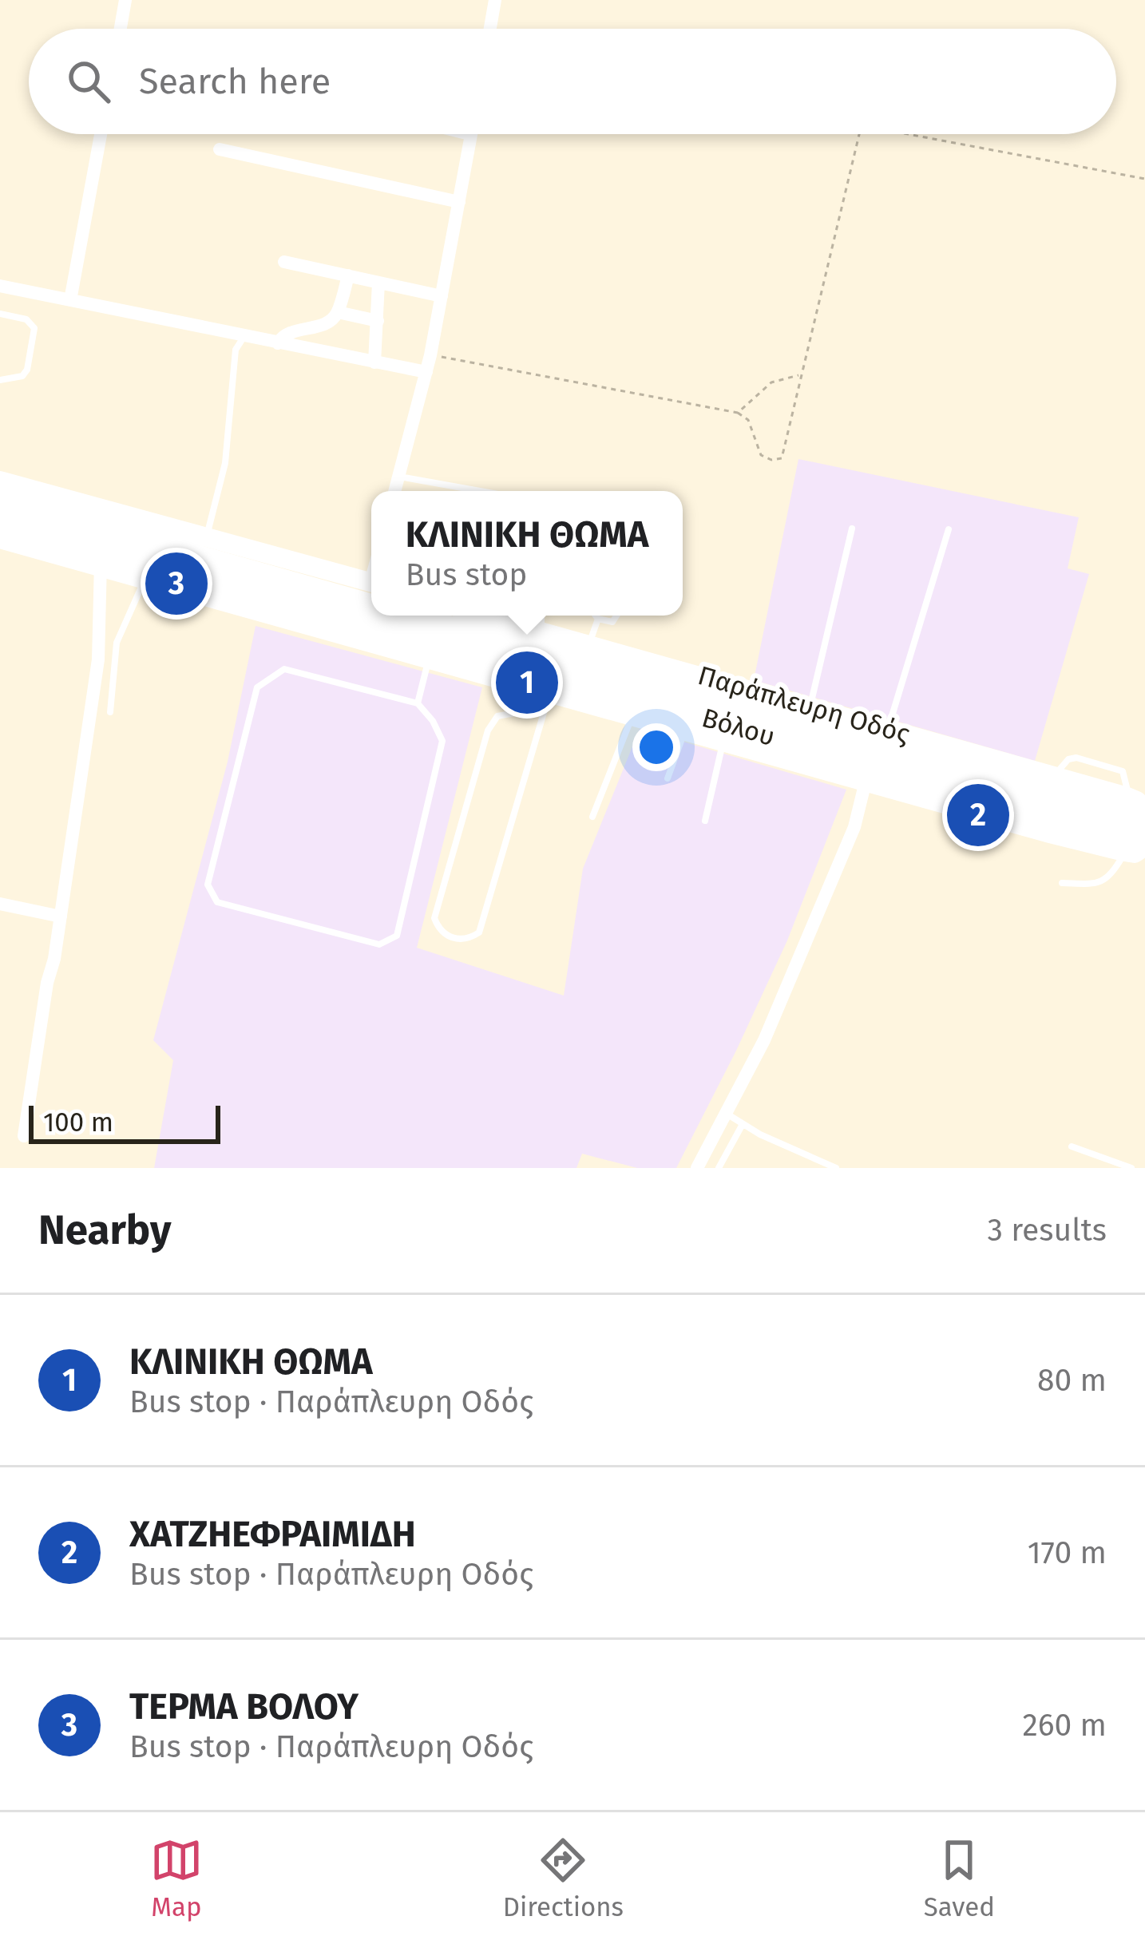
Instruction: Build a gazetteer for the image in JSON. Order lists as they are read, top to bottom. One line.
{"streets":{"main road":["Βόλου"],"street":["Παράπλευρη Οδός"]},"scale_bar":"100 m","page":{"search":"Search here","popup":["ΚΛΙΝΙΚΗ ΘΩΜΑ","Bus stop"],"pins":["3","1","2"],"scale":"100 m","heading":["Nearby","3 results"],"list":[{"mark":"1","name":"ΚΛΙΝΙΚΗ ΘΩΜΑ","note":"Bus stop · Παράπλευρη Οδός","value":"80 m"},{"mark":"2","name":"ΧΑΤΖΗΕΦΡΑΙΜΙΔΗ","note":"Bus stop · Παράπλευρη Οδός","value":"170 m"},{"mark":"3","name":"ΤΕΡΜΑ ΒΟΛΟΥ","note":"Bus stop · Παράπλευρη Οδός","value":"260 m"}],"nav":["Map","Directions","Saved"]}}
